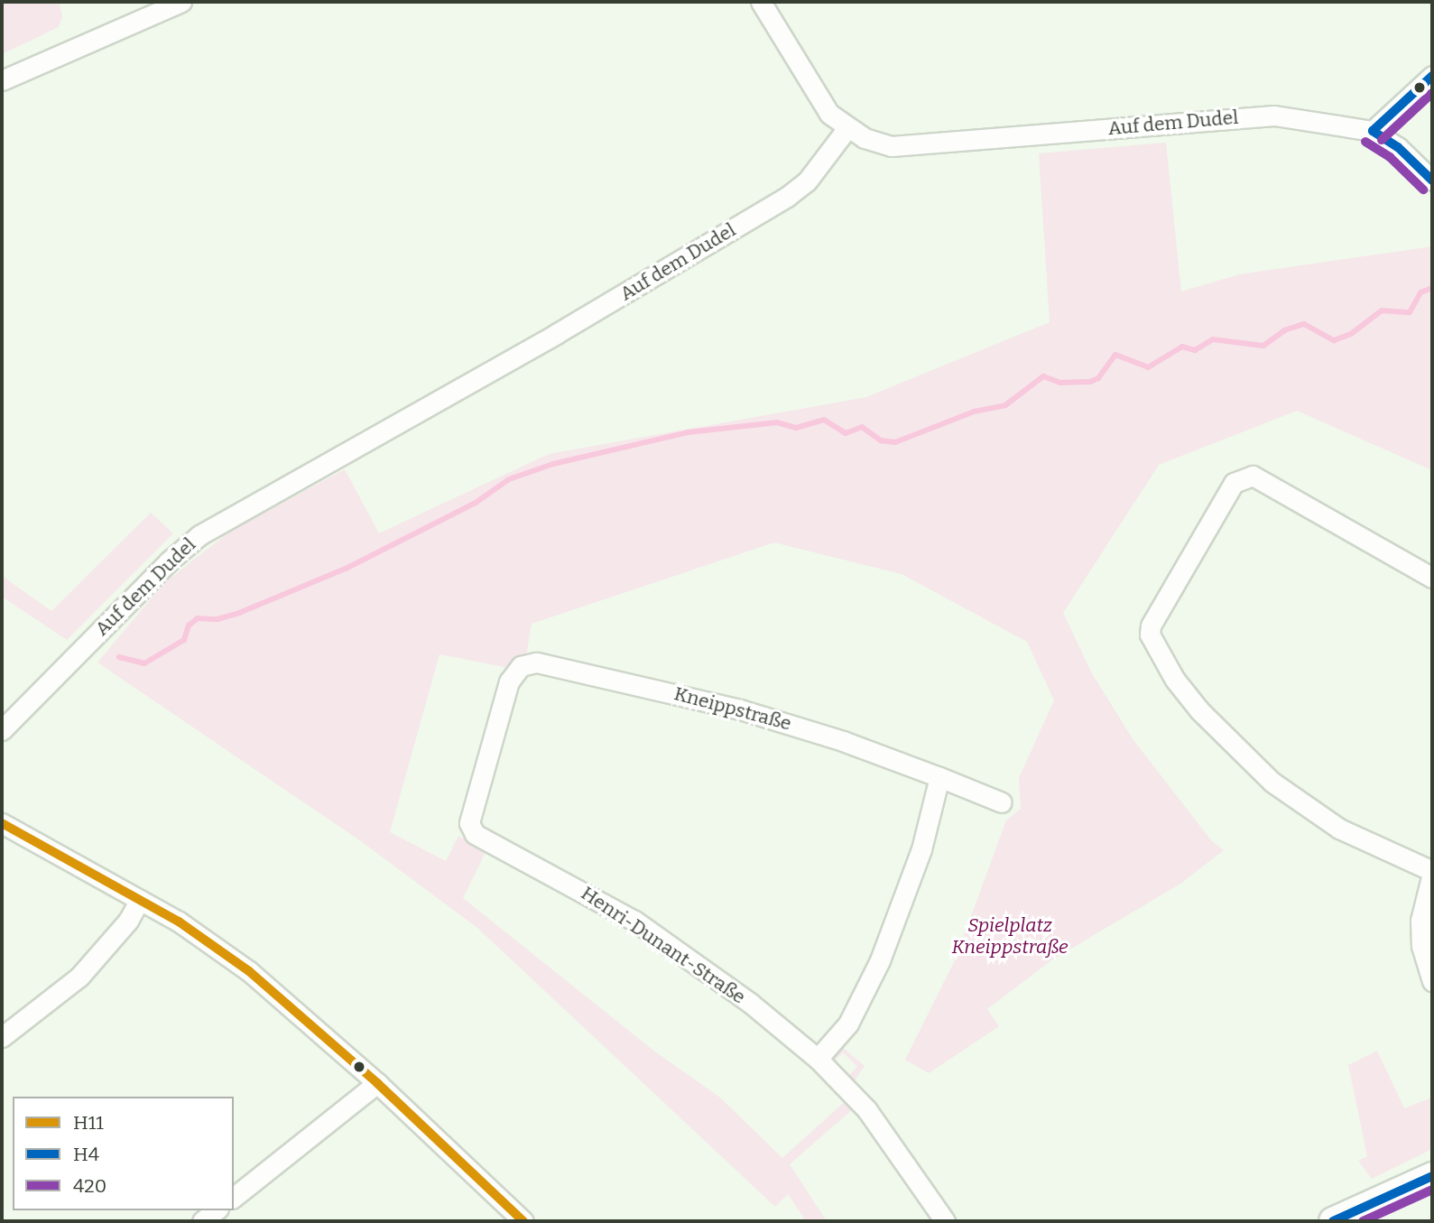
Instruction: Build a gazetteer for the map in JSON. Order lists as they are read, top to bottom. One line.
{"streets":{"street":["Auf dem Dudel","Kneippstraße","Henri-Dunant-Straße"]},"crossings":[["Kneippstraße","Henri-Dunant-Straße"]],"parks":["Spielplatz Kneippstraße"],"lines":["transit line H4","transit line 420","transit line H11"],"legend":["H11","H4","420"]}
